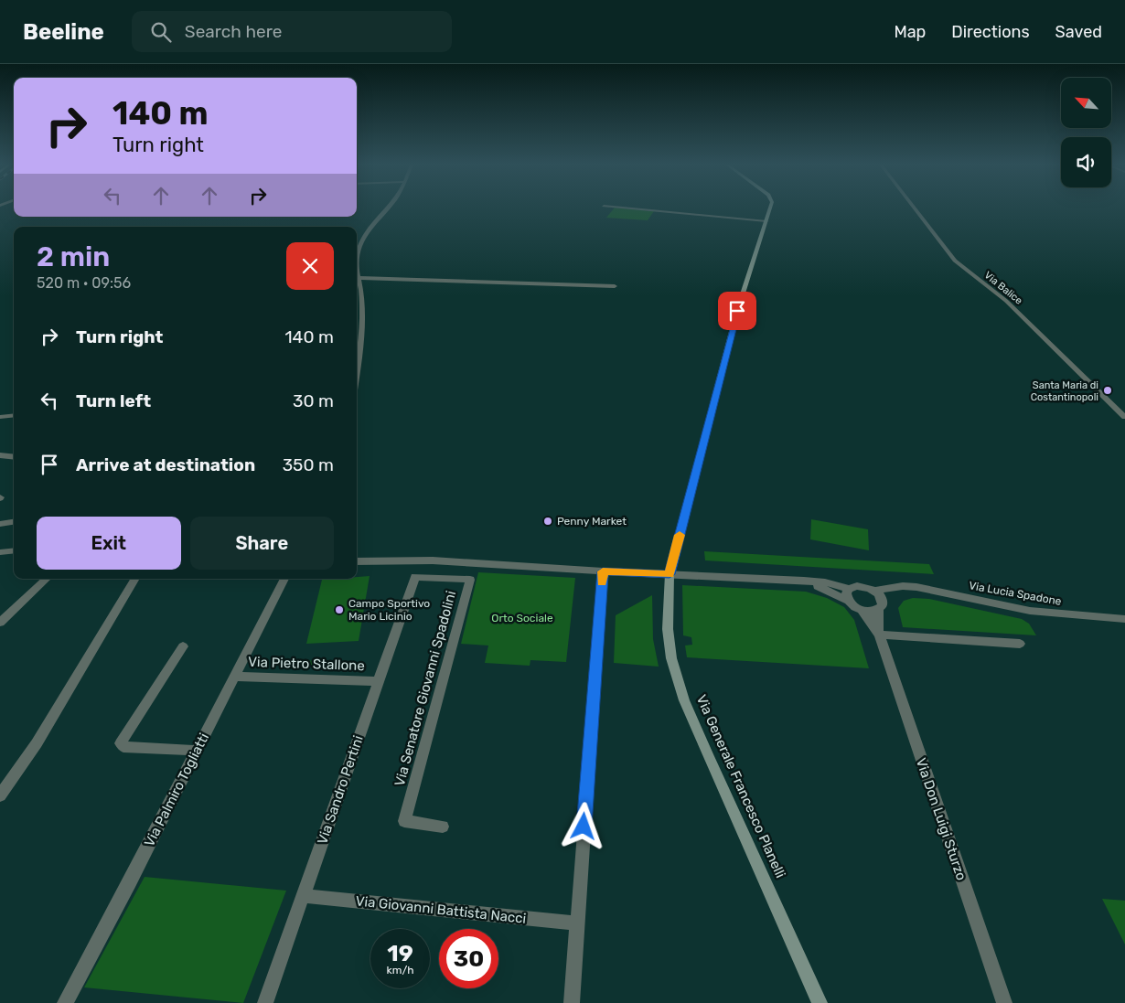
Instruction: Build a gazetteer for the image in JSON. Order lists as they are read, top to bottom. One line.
{"streets":{"main road":["Via Generale Francesco Planelli"],"street":["Via Balice","Via Lucia Spadone","Via Pietro Stallone","Via Senatore Giovanni Spadolini","Via Palmiro Togliatti","Via Sandro Pertini","Via Don Luigi Sturzo","Via Giovanni Battista Nacci"]},"crossings":[["Via Pietro Stallone","Via Palmiro Togliatti"],["Via Pietro Stallone","Via Sandro Pertini"],["Via Senatore Giovanni Spadolini","Via Sandro Pertini"],["Via Sandro Pertini","Via Giovanni Battista Nacci"]],"parks":["Orto Sociale"],"places":["Santa Maria di Costantinopoli","Penny Market","Campo Sportivo Mario Licinio"],"north":"top left","page":{"header":"Beeline","search":"Search here","nav":["Map","Directions","Saved"],"turn":["140 m","Turn right"],"heading":["2 min","520 m · 09:56"],"list":[{"name":"Turn right","value":"140 m"},{"name":"Turn left","value":"30 m"},{"name":"Arrive at destination","value":"350 m"}],"buttons":["Exit","Share"],"speed":"19 km/h","limit":"30"}}
